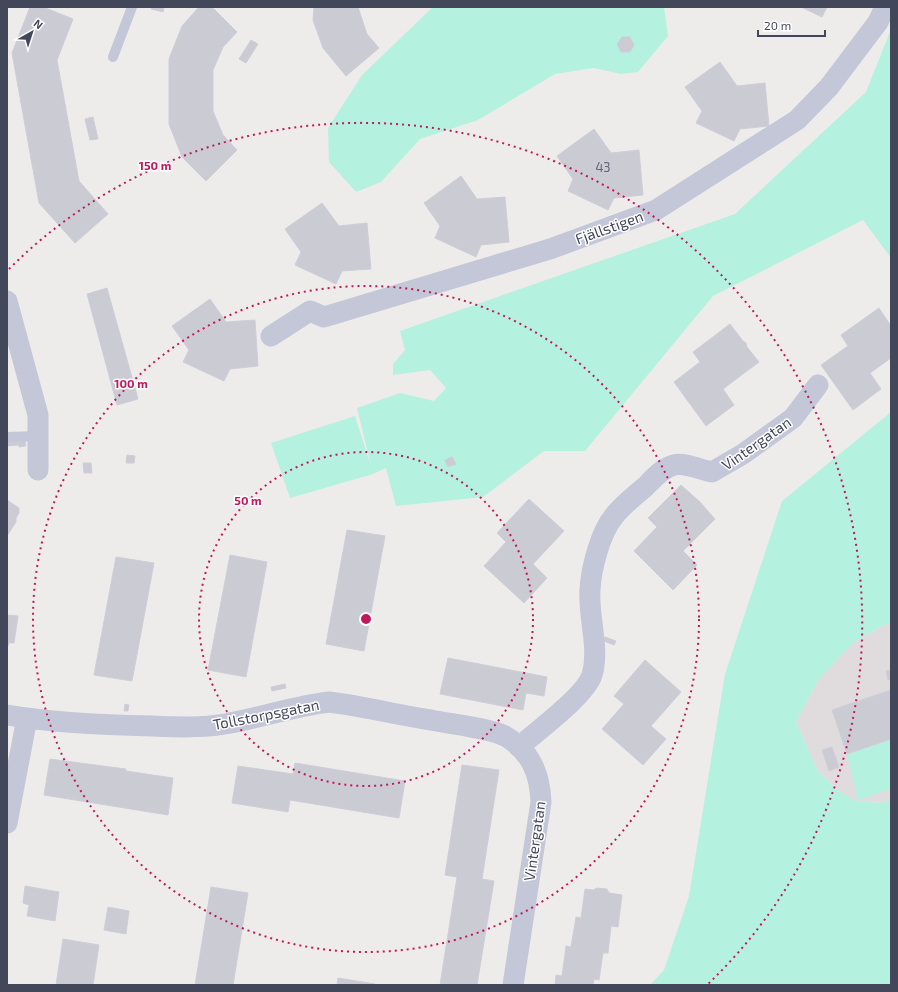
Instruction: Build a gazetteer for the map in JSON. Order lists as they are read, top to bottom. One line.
{"streets":{"street":["Fjällstigen","Vintergatan","Tollstorpsgatan"]},"crossings":[["Vintergatan","Tollstorpsgatan"]],"house_numbers":["43"],"scale_bar":"20 m","north":"top right","rings":["150 m","100 m","50 m"]}
